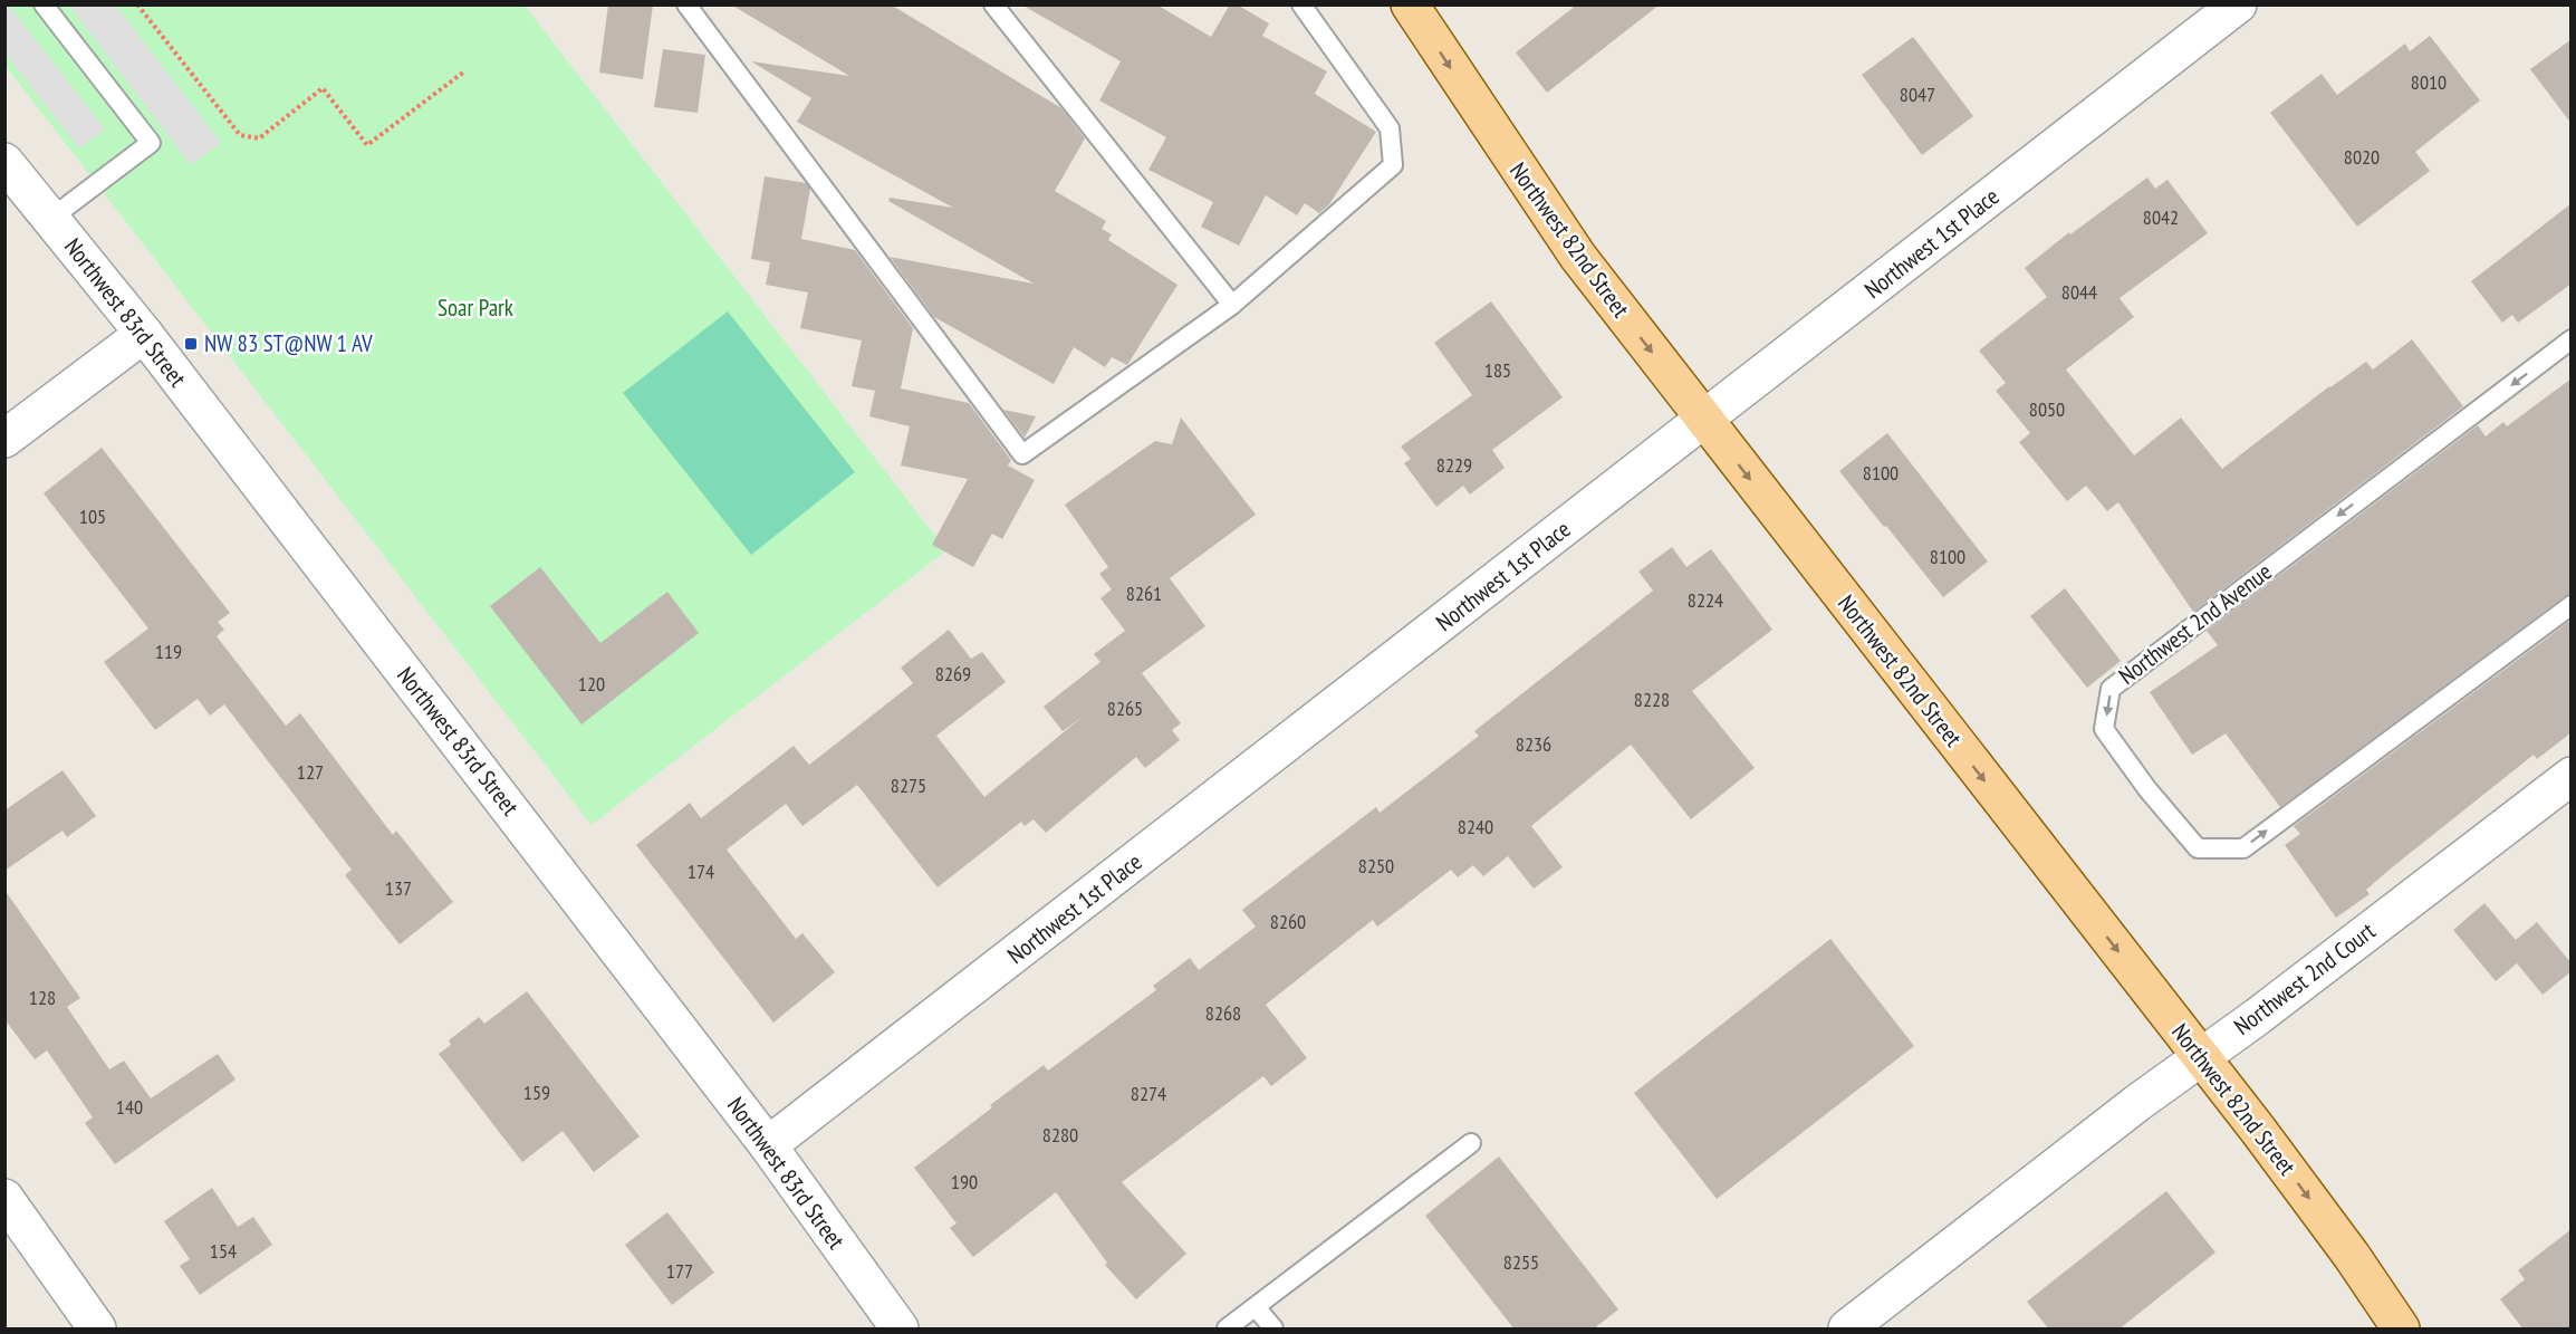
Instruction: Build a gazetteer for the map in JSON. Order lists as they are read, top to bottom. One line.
{"streets":{"main road":["Northwest 82nd Street"],"street":["Northwest 1st Place","Northwest 83rd Street","Northwest 2nd Court"],"lane":["Northwest 2nd Avenue"]},"crossings":[["Northwest 82nd Street","Northwest 1st Place"],["Northwest 82nd Street","Northwest 2nd Court"],["Northwest 1st Place","Northwest 83rd Street"]],"one_way":["Northwest 82nd Street"],"parks":["Soar Park"],"places":{"transit":["NW 83 ST@NW 1 AV"]},"house_numbers":["8010","8047","8020","8042","8044","185","8050","8229","8100","105","8100","8261","8224","119","8269","120","8228","8265","8236","127","8275","8240","8250","174","137","8260","128","8268","159","8274","140","8280","190","154","8255","177"]}
